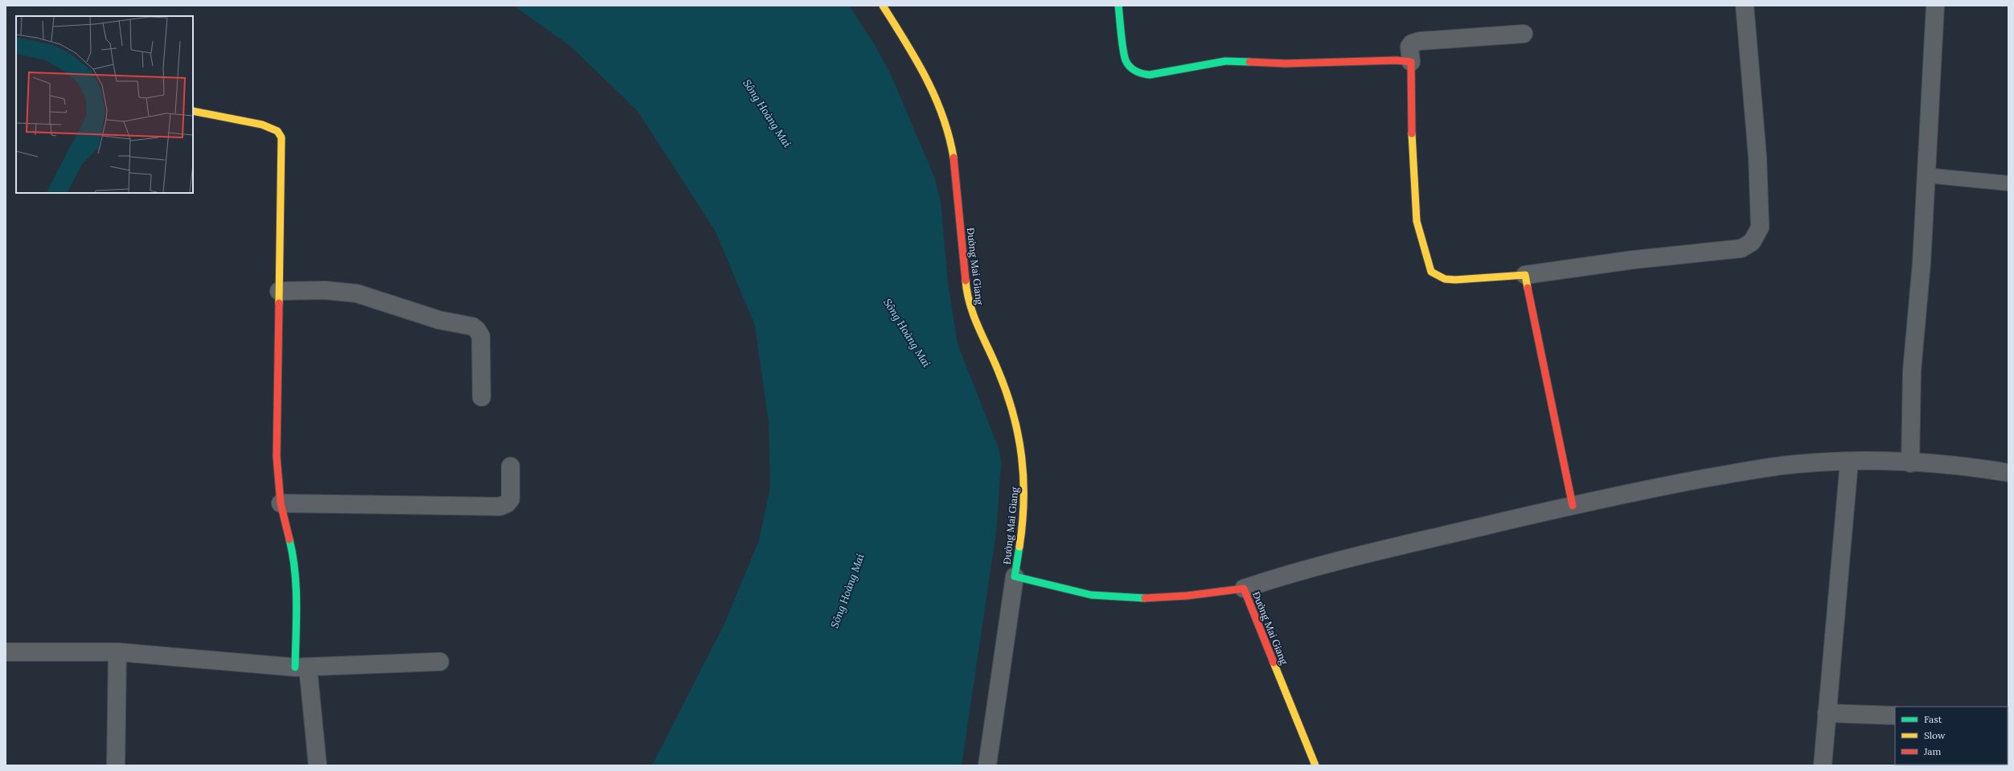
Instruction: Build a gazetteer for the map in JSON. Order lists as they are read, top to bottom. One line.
{"streets":{"street":["Đường Mai Giang"]},"water":["Sông Hoàng Mai"],"legend":["Fast","Slow","Jam"]}
